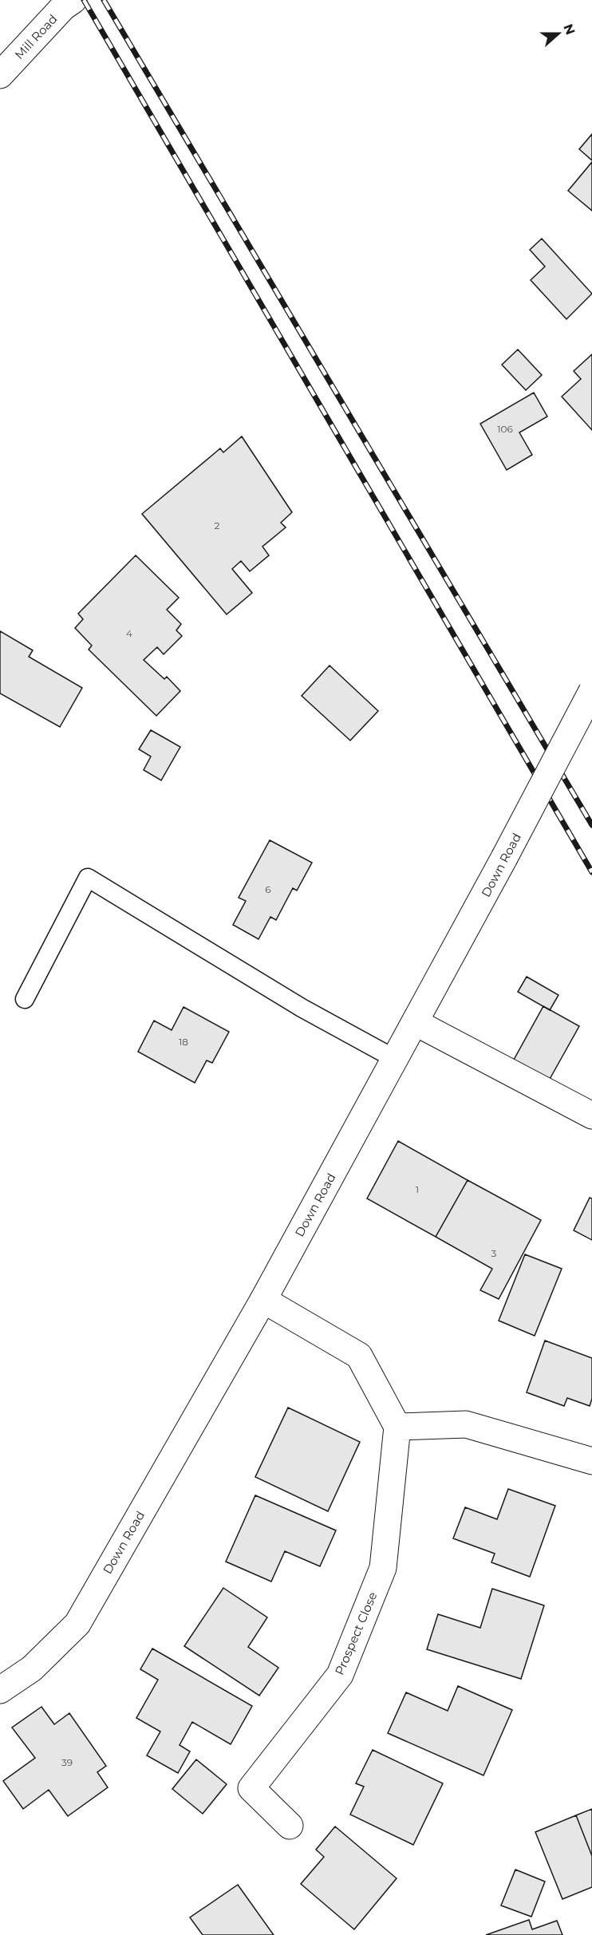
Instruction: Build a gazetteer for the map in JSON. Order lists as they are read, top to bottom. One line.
{"streets":{"street":["Mill Road","Down Road","Prospect Close"]},"house_numbers":["106","2","4","6","18","1","3","39"],"north":"right"}
